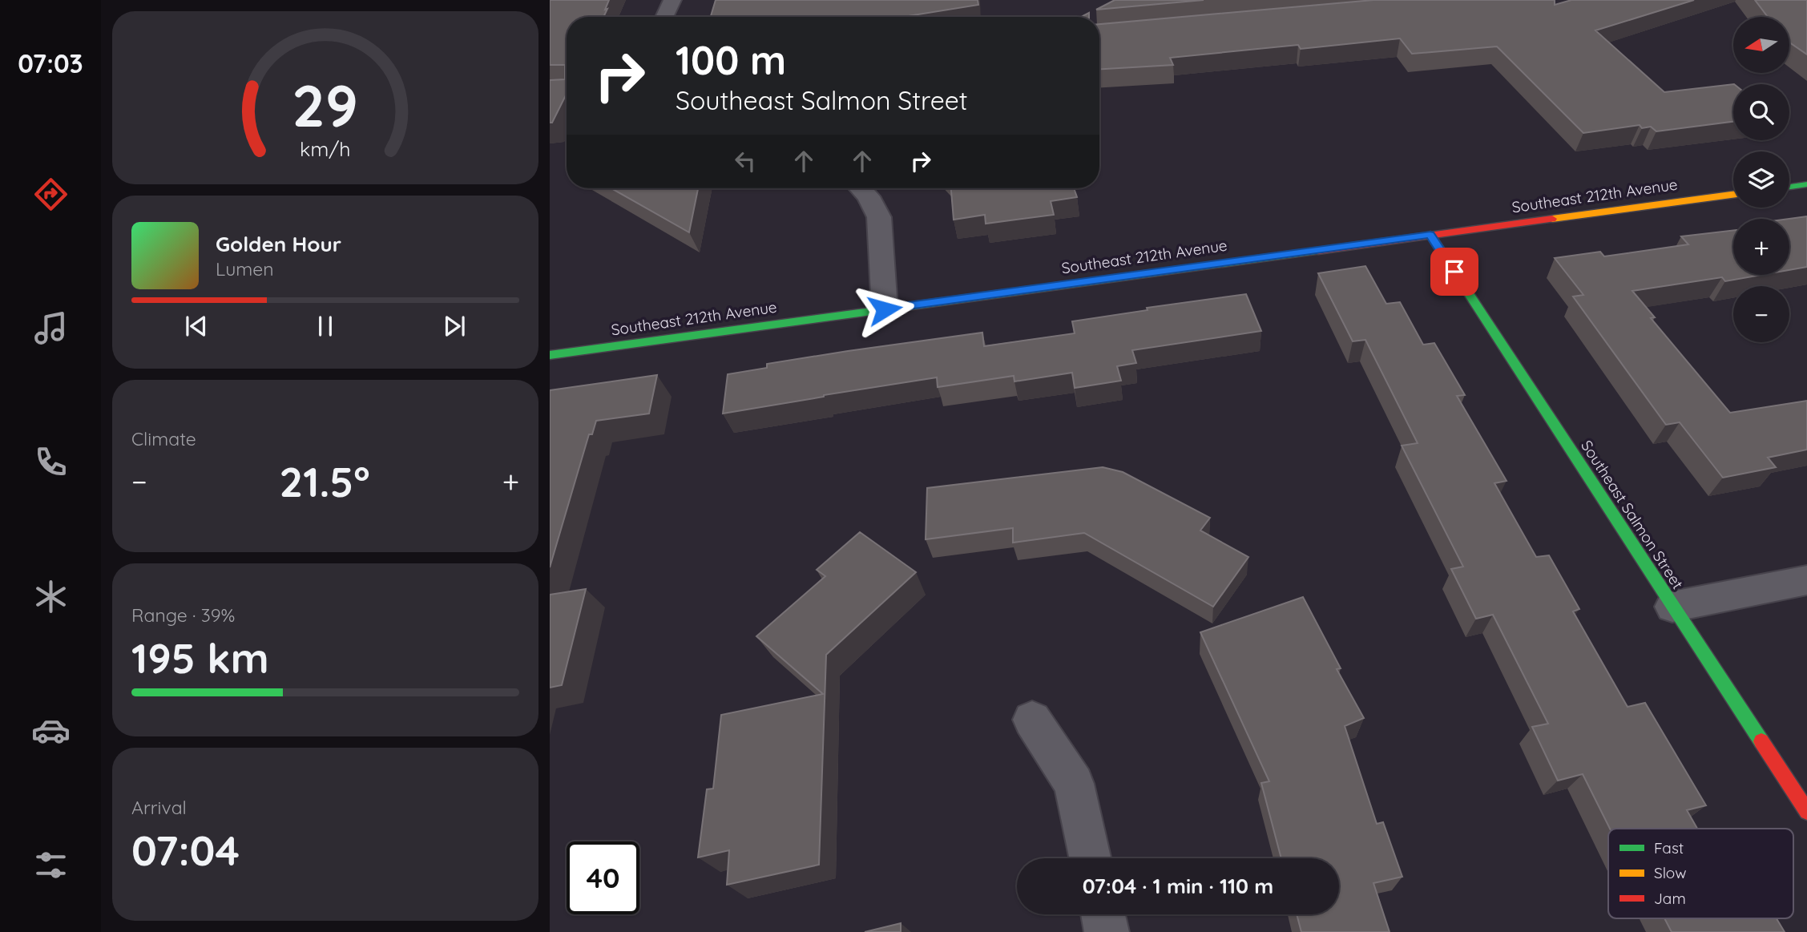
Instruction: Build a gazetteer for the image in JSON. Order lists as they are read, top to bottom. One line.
{"streets":{"street":["Southeast 212th Avenue","Southeast Salmon Street"]},"crossings":[["Southeast 212th Avenue","Southeast Salmon Street"]],"legend":["Fast","Slow","Jam"],"north":"left","page":{"tabs":"07:03","map_buttons":["+","−"],"turn":["100 m","Southeast Salmon Street"],"song":["Golden Hour","Lumen"],"tile":["Climate",["Range · 39%","195 km"],["Arrival","07:04"]],"heat":["−","21.5°","+"],"limit":"40","trip":"07:04 · 1 min · 110 m","gauge":["29","km/h"]}}
